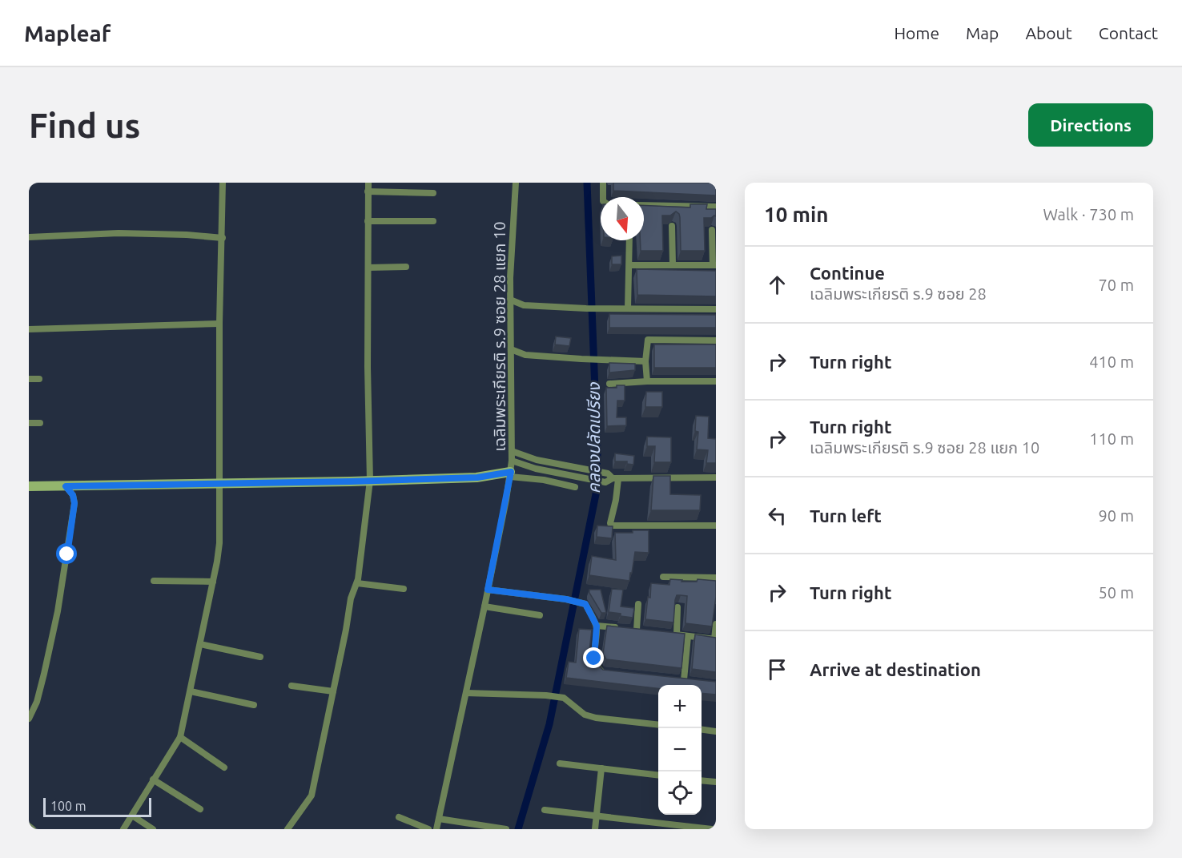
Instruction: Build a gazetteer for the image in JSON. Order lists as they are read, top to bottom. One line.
{"streets":{"street":["เฉลิมพระเกียรติ ร.9 ซอย 28 แยก 10"]},"water":["คลองปลัดเปรียง"],"scale_bar":"100 m","north":"bottom","page":{"header":"Mapleaf","nav":["Home","Map","About","Contact"],"buttons":"Directions","title":"Find us","heading":["10 min","Walk · 730 m"],"list":[["Continue","เฉลิมพระเกียรติ ร.9 ซอย 28","70 m"],["Turn right","410 m"],["Turn right","เฉลิมพระเกียรติ ร.9 ซอย 28 แยก 10","110 m"],["Turn left","90 m"],["Turn right","50 m"],"Arrive at destination"],"map_buttons":["+","−"],"scale":"100 m"}}
